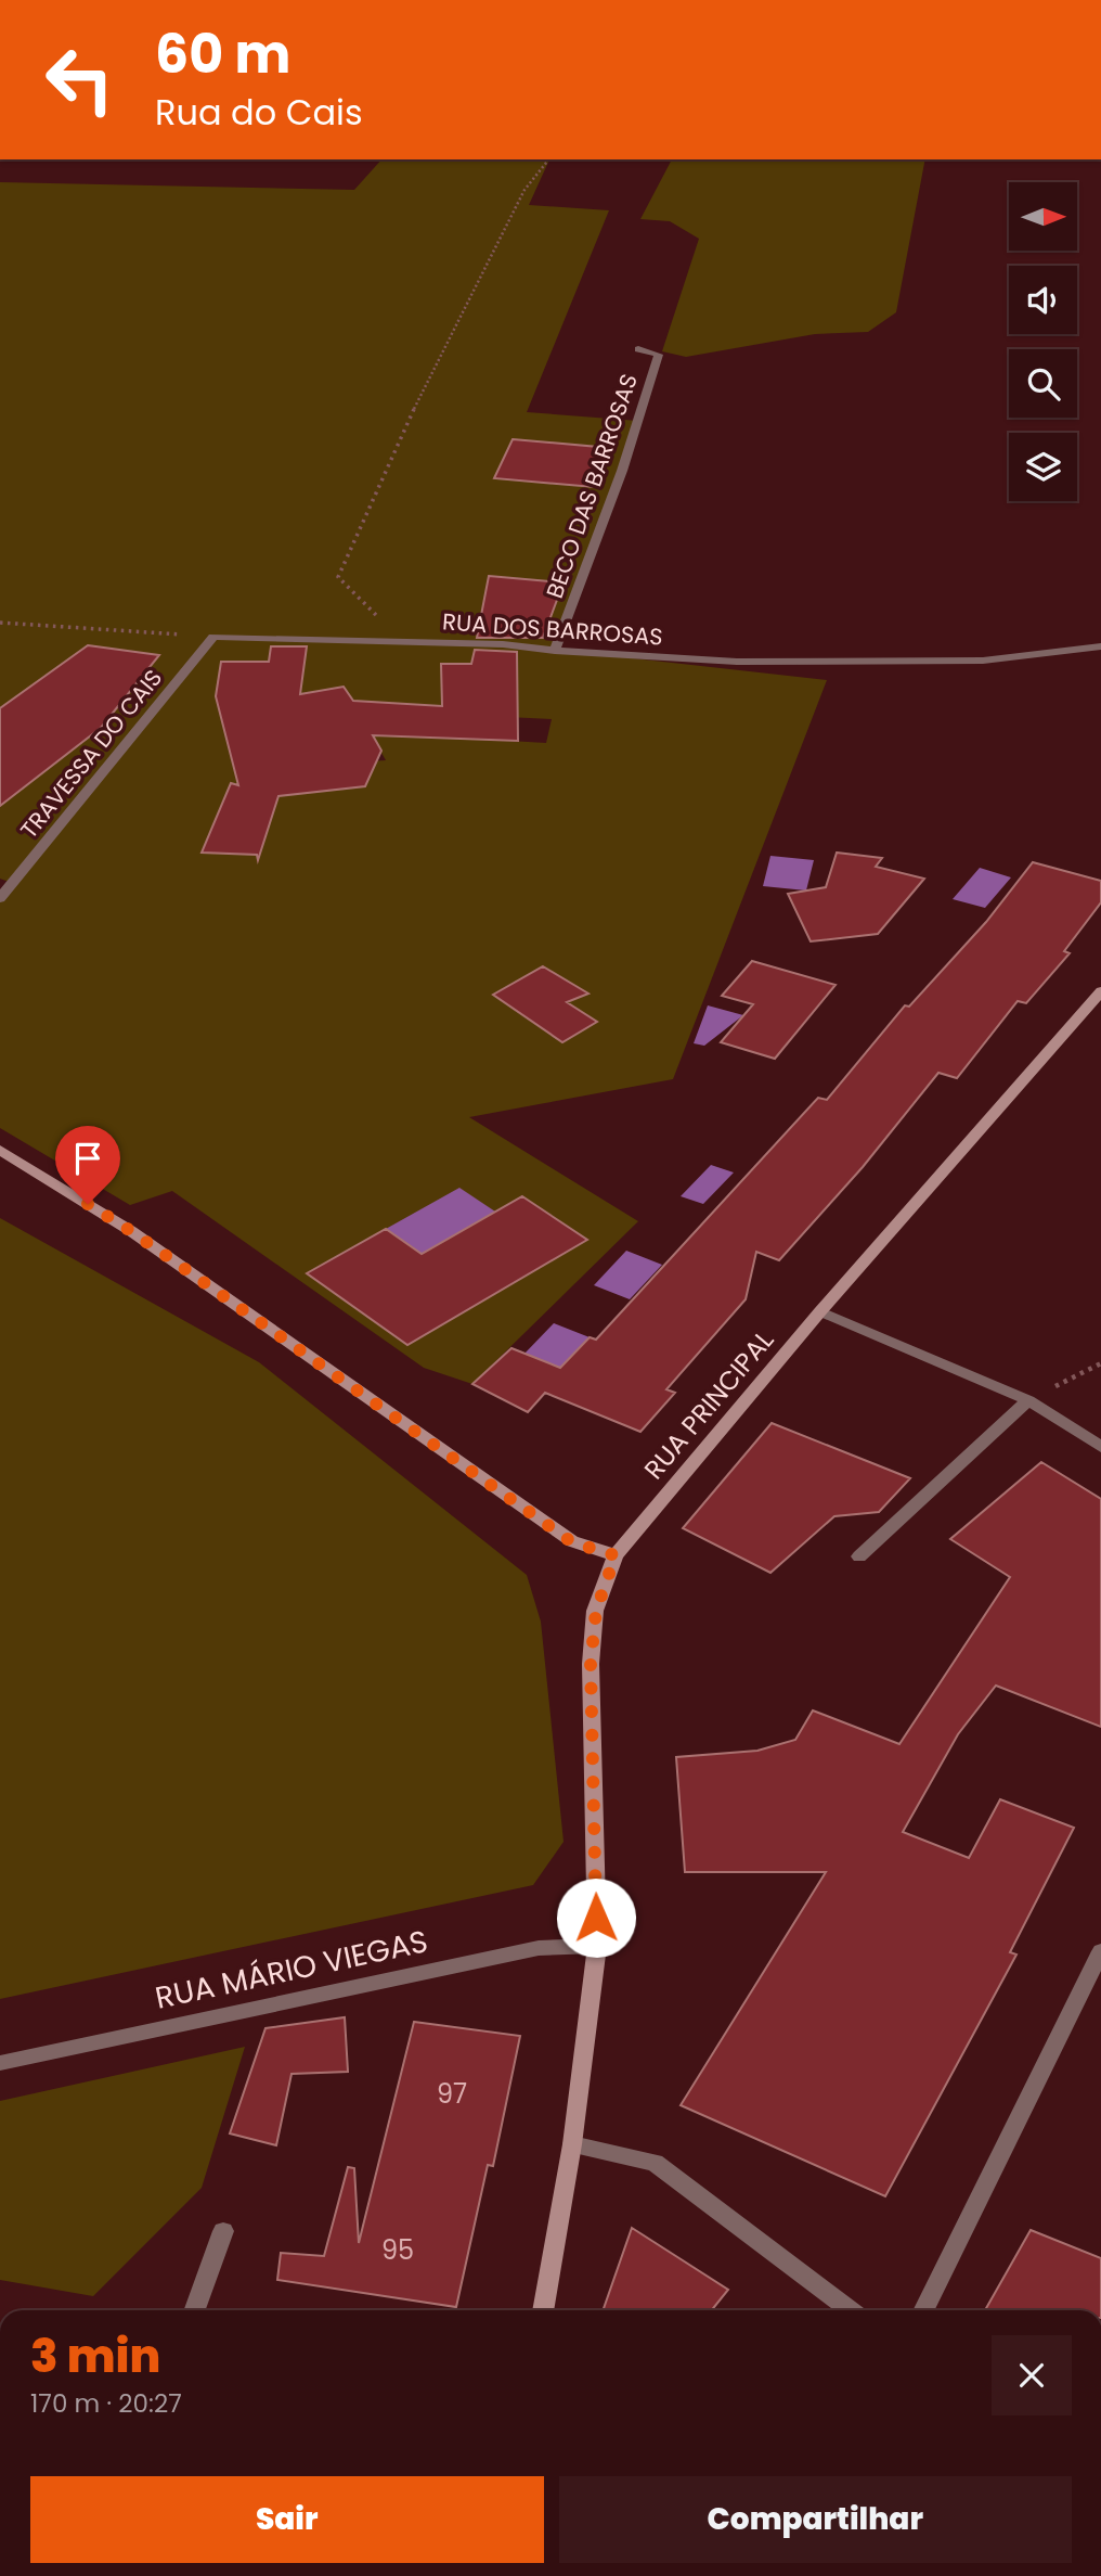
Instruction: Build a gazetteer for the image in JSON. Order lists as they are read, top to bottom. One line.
{"streets":{"street":["BECO DAS BARROSAS","RUA DOS BARROSAS","TRAVESSA DO CAIS","RUA PRINCIPAL","RUA MÁRIO VIEGAS"]},"crossings":[["BECO DAS BARROSAS","RUA DOS BARROSAS"],["RUA DOS BARROSAS","TRAVESSA DO CAIS"],["RUA PRINCIPAL","RUA MÁRIO VIEGAS"]],"house_numbers":["97","95"],"north":"right","page":{"turn":["60 m","Rua do Cais"],"heading":["3 min","170 m · 20:27"],"buttons":["Sair","Compartilhar"]}}
